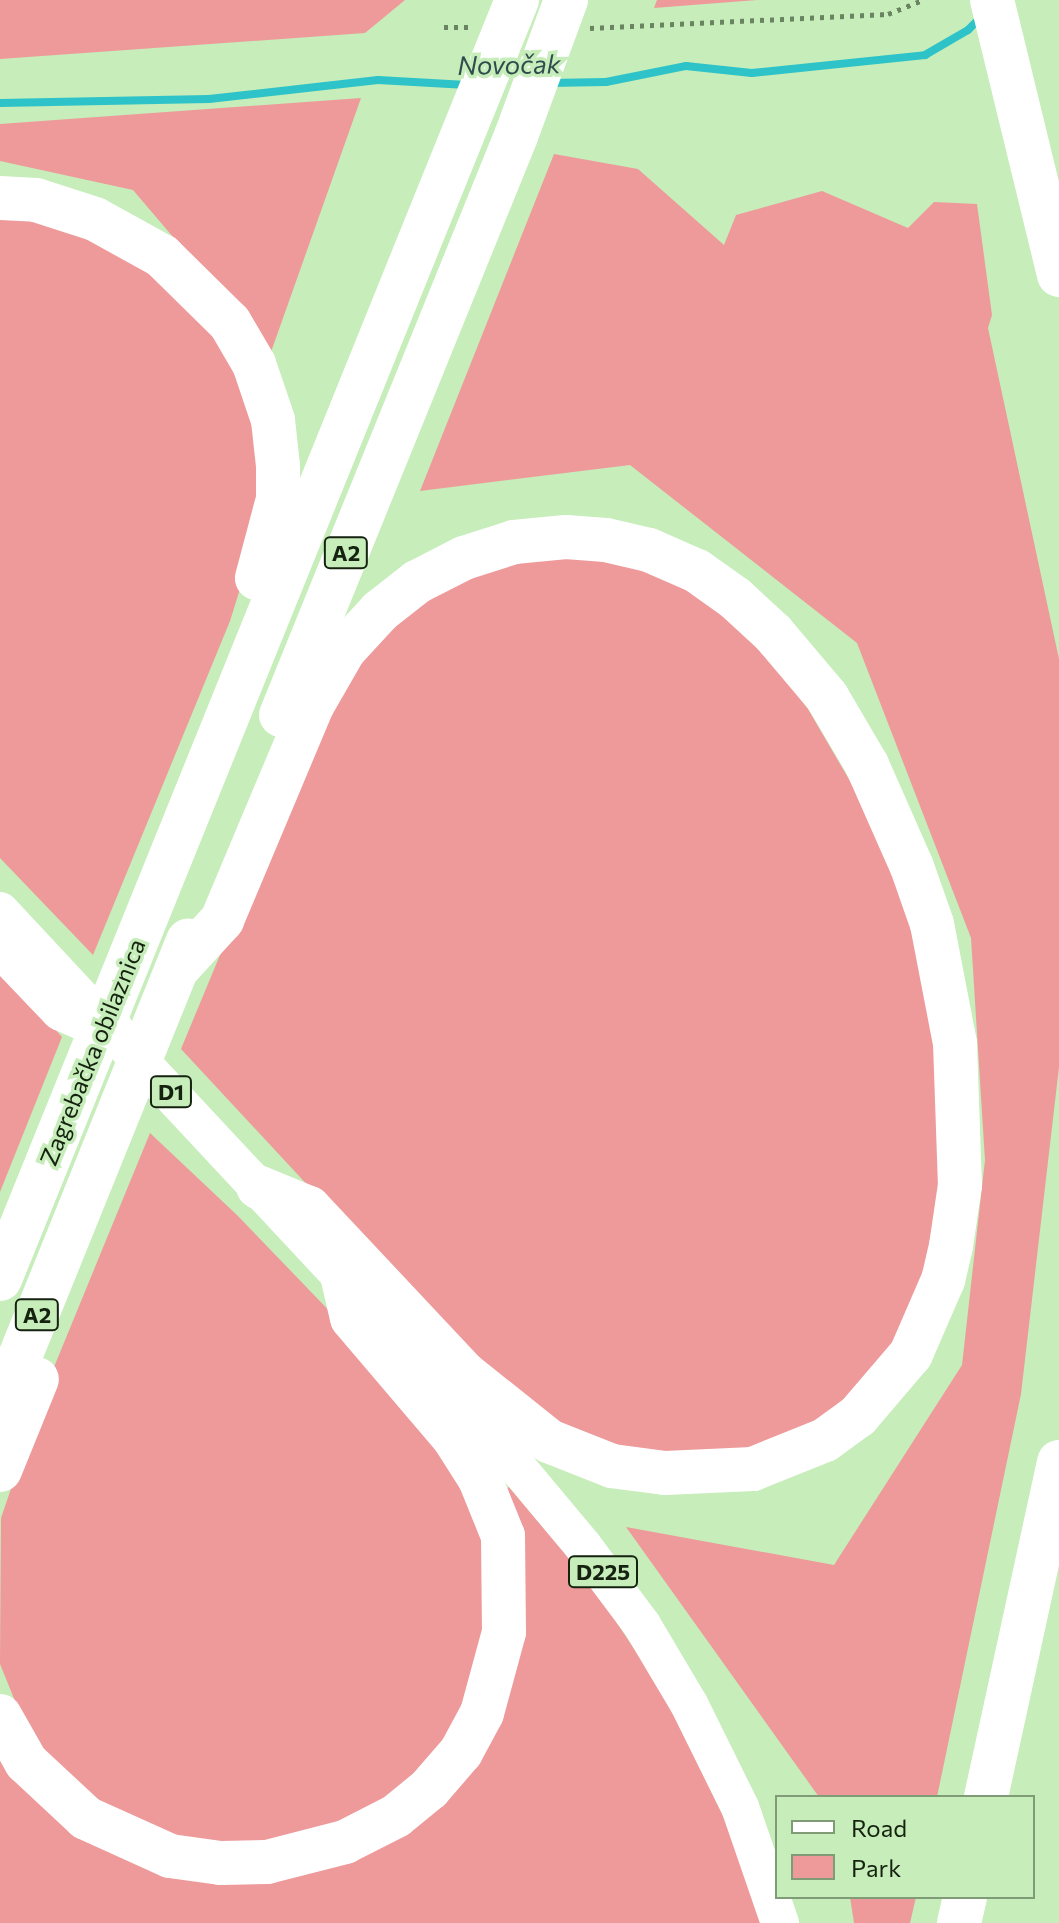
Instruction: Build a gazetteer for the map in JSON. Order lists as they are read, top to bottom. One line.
{"streets":{"highway":["A2","Zagrebačka obilaznica"],"main road":["D1","D225"]},"crossings":[["A2","Zagrebačka obilaznica"],["D1","D225"]],"water":["Novočak"],"legend":["Road","Park"]}
